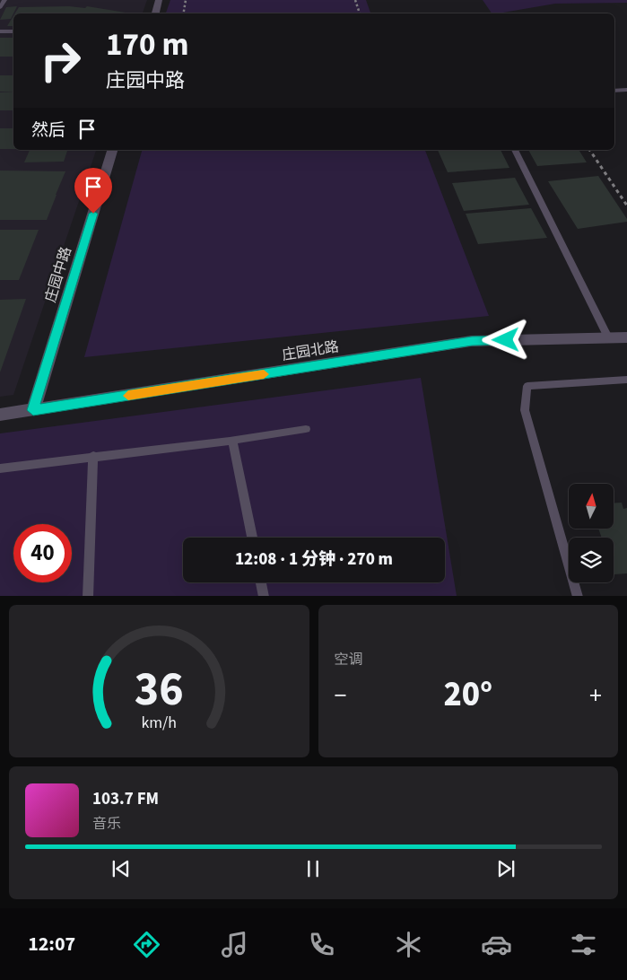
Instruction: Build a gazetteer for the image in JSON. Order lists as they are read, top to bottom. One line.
{"streets":{"street":["庄园中路","庄园北路"]},"crossings":[["庄园中路","庄园北路"]],"north":"top","page":{"turn":["170 m","庄园中路"],"then":"然后","limit":"40","trip":"12:08 · 1 分钟 · 270 m","tile":"空调","heat":["−","20°","+"],"song":["103.7 FM","音乐"],"tabs":"12:07","gauge":["36","km/h"]}}
